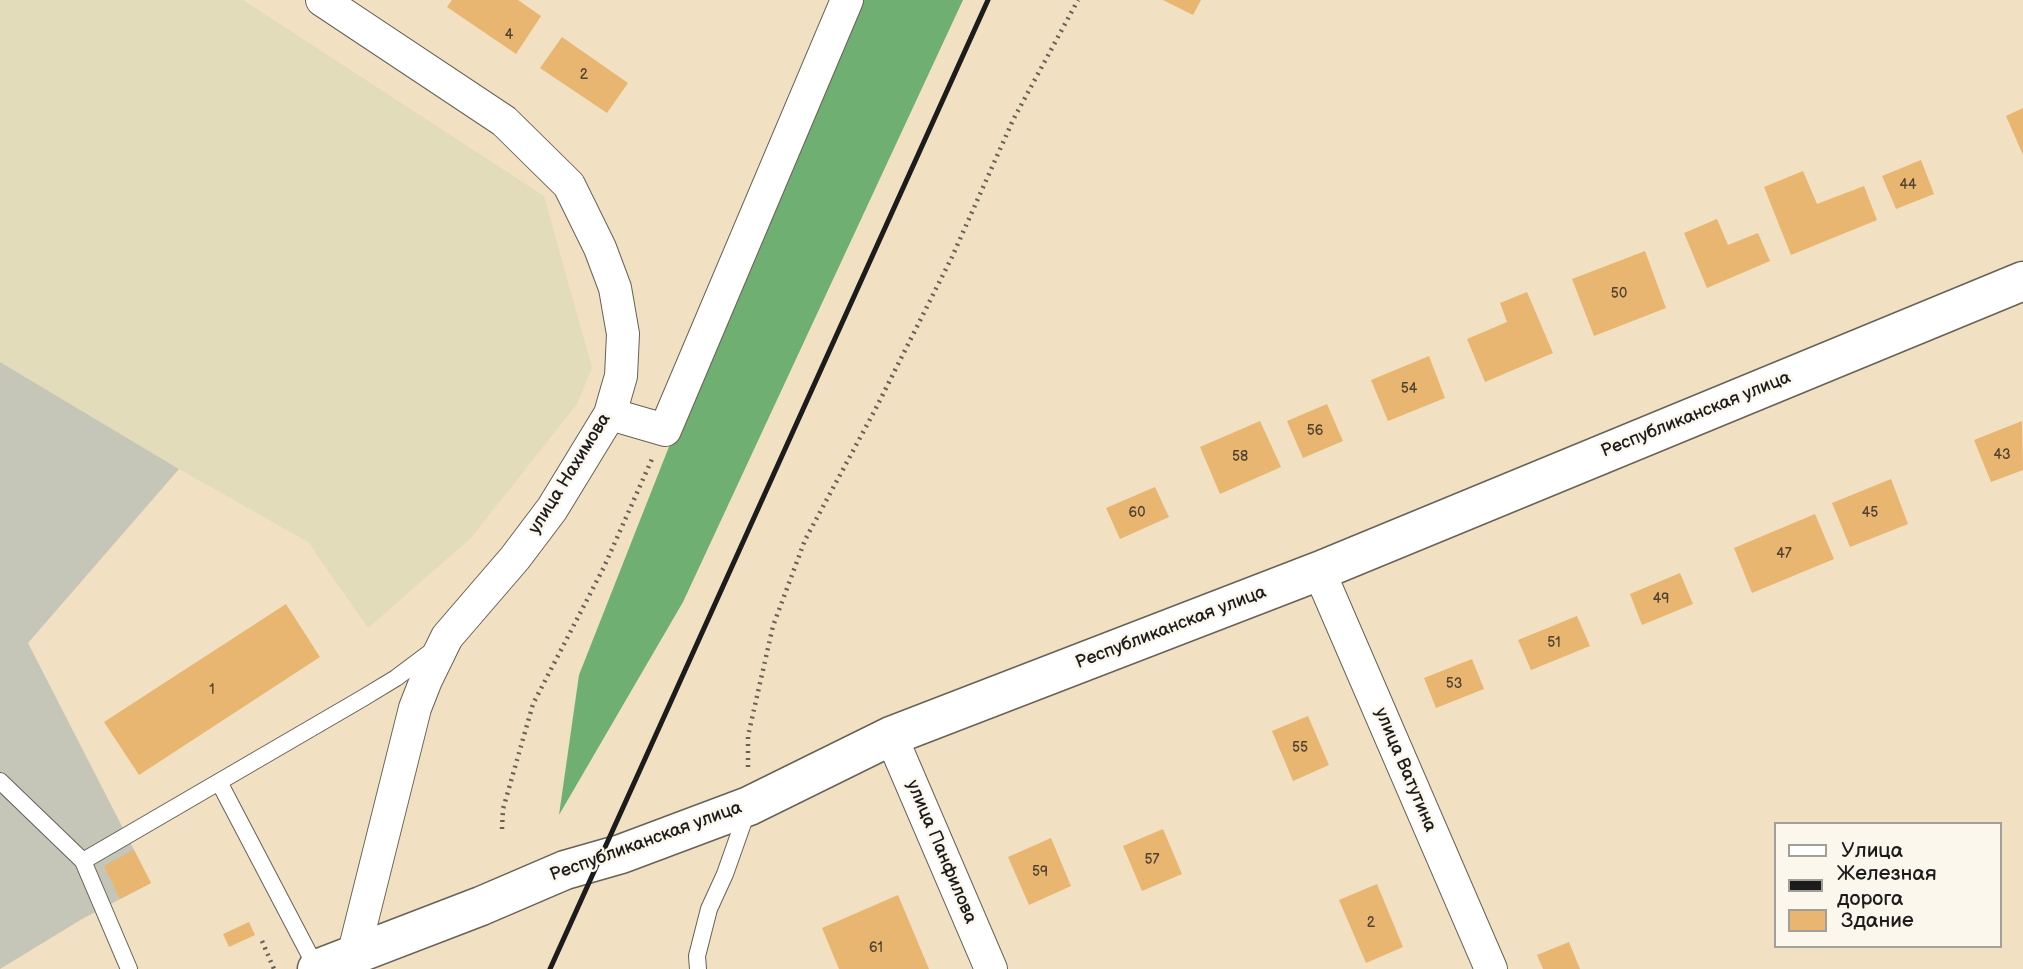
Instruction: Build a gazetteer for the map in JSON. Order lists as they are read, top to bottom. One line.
{"streets":{"main road":["Республиканская улица"],"street":["улица Нахимова","улица Ватутина","улица Панфилова"]},"crossings":[["Республиканская улица","улица Нахимова"],["Республиканская улица","улица Ватутина"],["Республиканская улица","улица Панфилова"]],"house_numbers":["4","2","44","50","54","56","43","58","60","45","47","49","51","53","1","55","57","59","2","61"],"legend":["Улица","Железная дорога","Здание"]}
